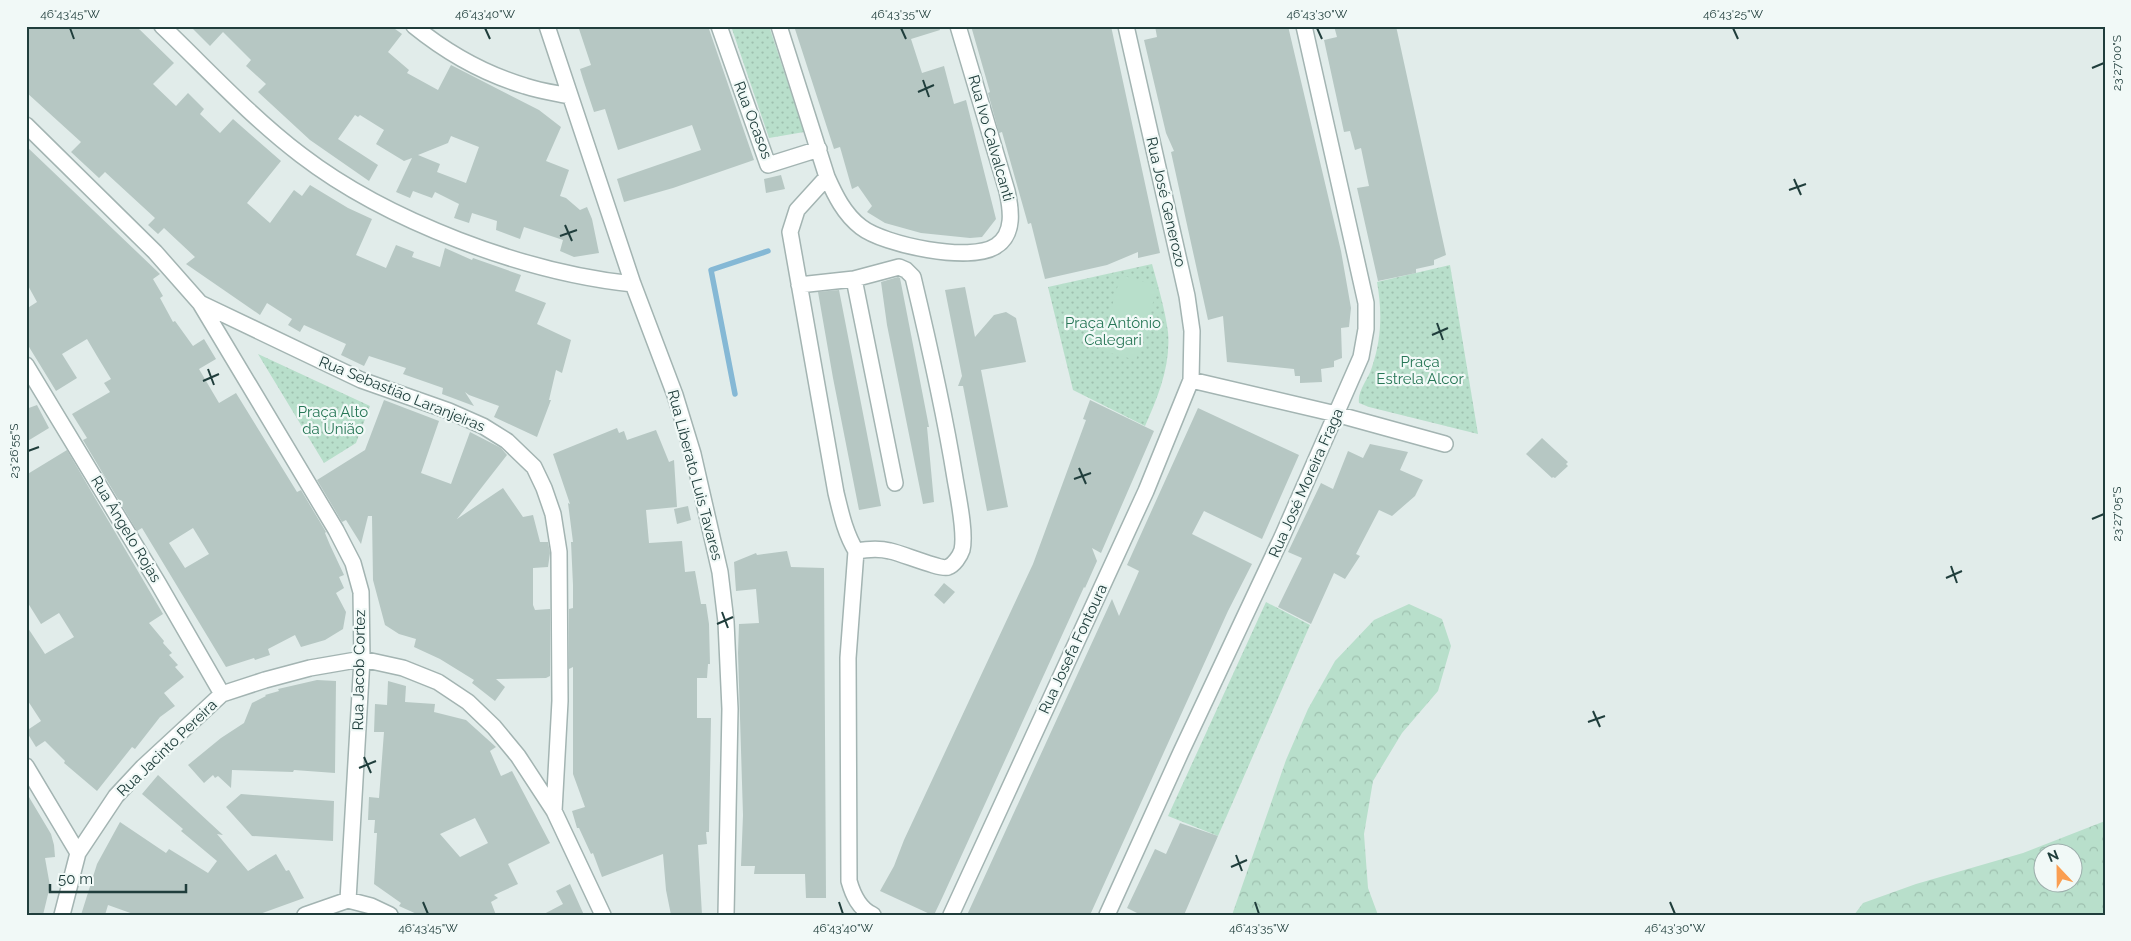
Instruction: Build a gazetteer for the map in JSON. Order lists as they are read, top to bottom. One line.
{"streets":{"street":["Rua Ocasos","Rua Ivo Calvalcanti","Rua José Generozo","Rua Sebastião Laranjeiras","Rua Liberato Luis Tavares","Rua José Moreira Fraga","Rua Ângelo Rojas","Rua Josefa Fontoura","Rua Jacob Cortez","Rua Jacinto Pereira"]},"crossings":[["Rua Ocasos","Rua Ivo Calvalcanti"],["Rua José Generozo","Rua Josefa Fontoura"],["Rua Sebastião Laranjeiras","Rua Jacob Cortez"],["Rua Sebastião Laranjeiras","Rua Jacinto Pereira"],["Rua Ângelo Rojas","Rua Jacinto Pereira"],["Rua Jacob Cortez","Rua Jacinto Pereira"]],"parks":["Praça Antônio Calegari","Praça Estrela Alcor","Praça Alto da União"],"scale_bar":"50 m","north":"top","coordinates":["46°43'45\"W","46°43'40\"W","46°43'35\"W","46°43'30\"W","46°43'25\"W","23°27'00\"S","23°26'55\"S","23°27'05\"S"]}
